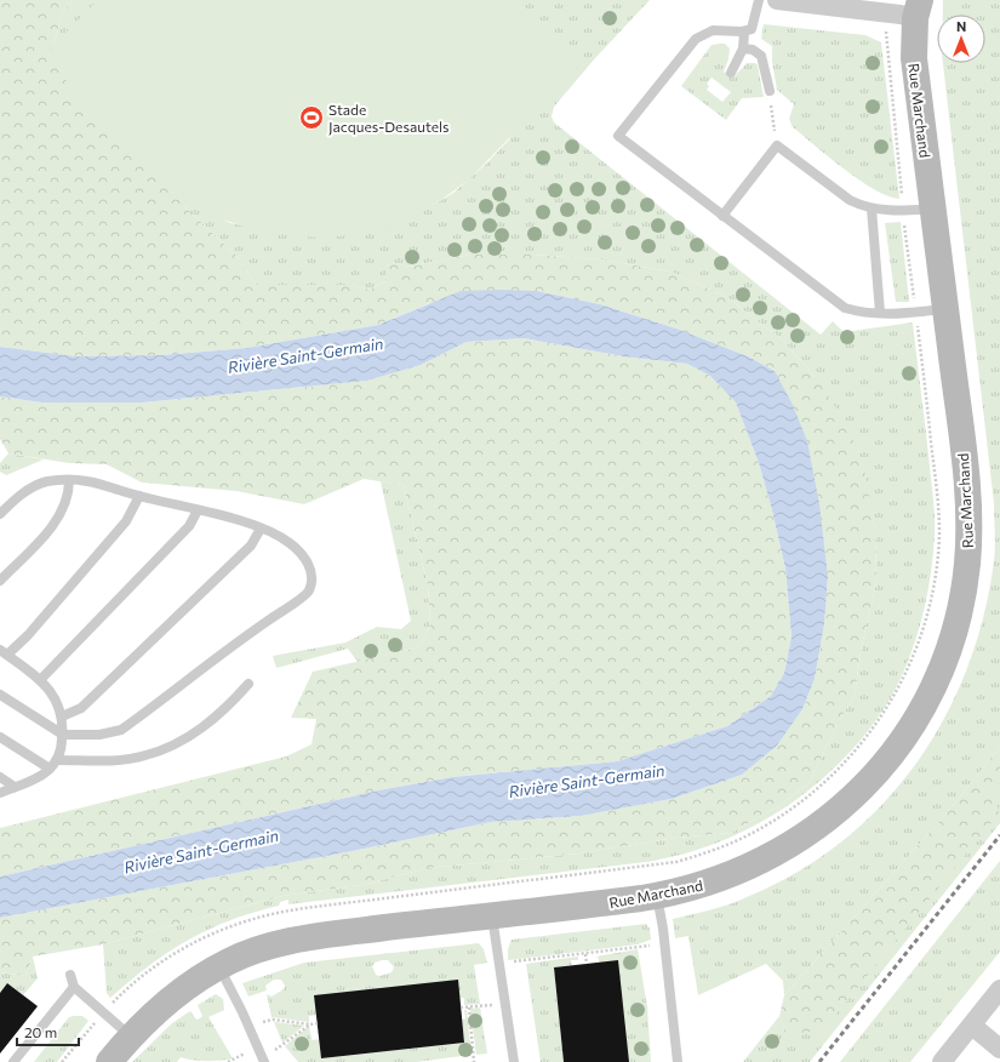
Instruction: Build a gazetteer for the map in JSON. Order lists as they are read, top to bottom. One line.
{"streets":{"street":["Rue Marchand"]},"water":["Rivière Saint-Germain"],"places":{"sports":["Stade Jacques-Desautels"]},"scale_bar":"20 m","north":"top"}
